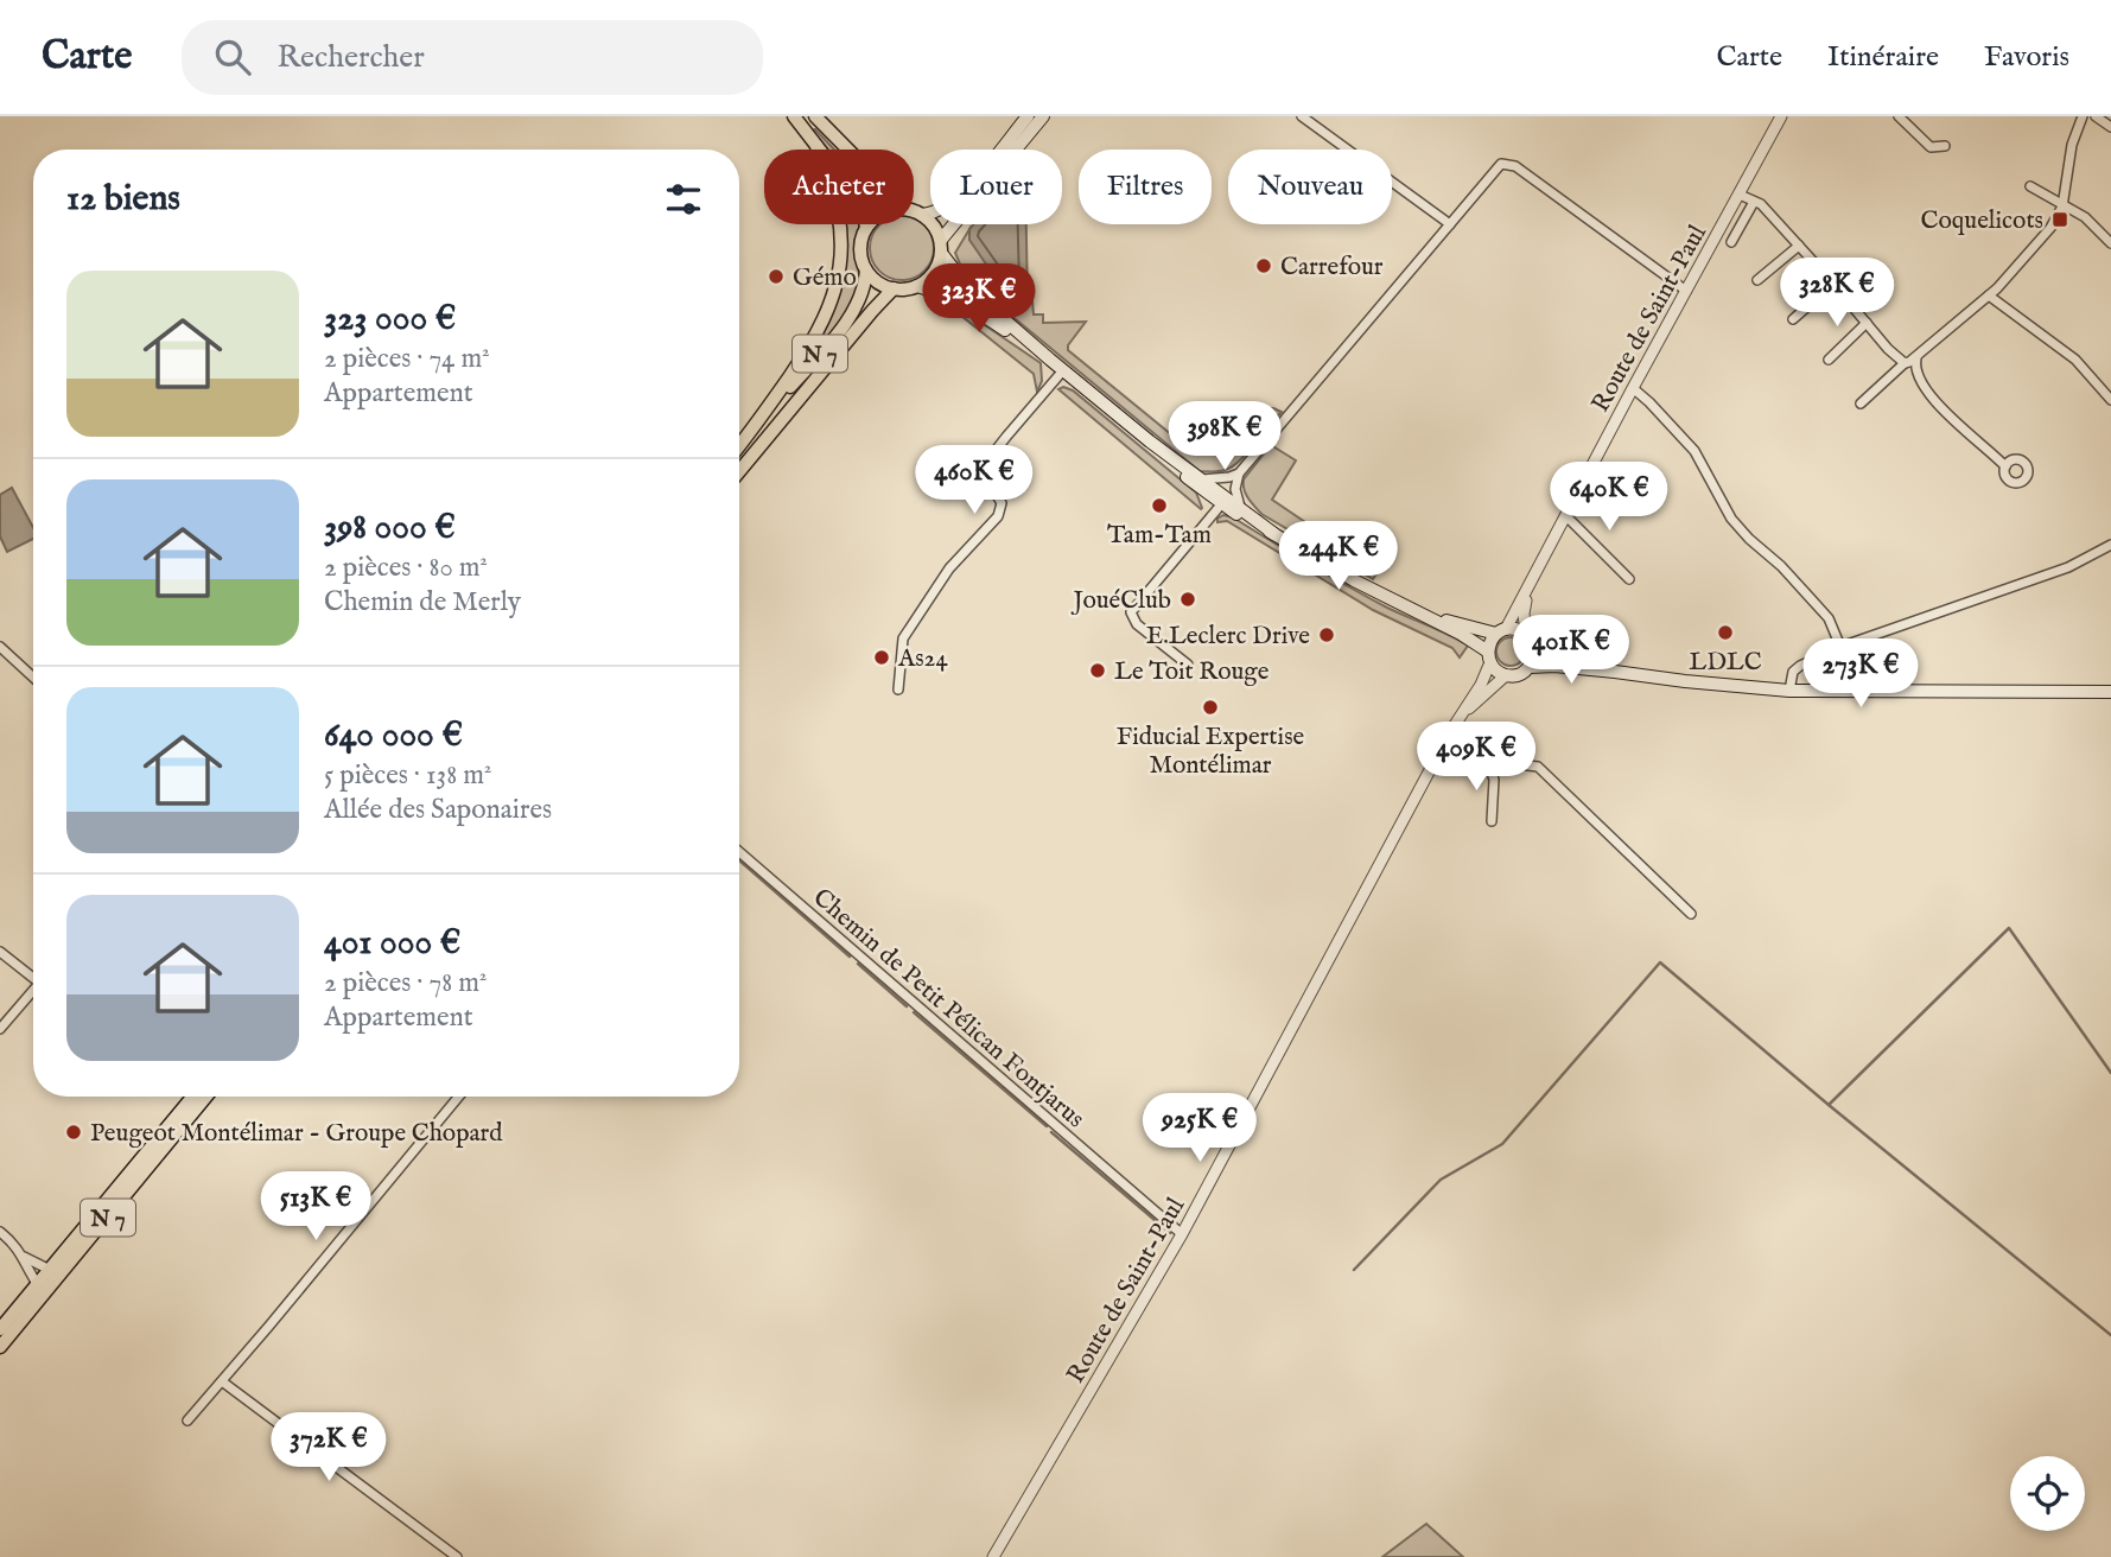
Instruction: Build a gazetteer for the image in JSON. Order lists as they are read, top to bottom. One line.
{"streets":{"main road":["N 7"],"street":["Route de Saint-Paul","Chemin de Petit Pélican Fontjarus"]},"crossings":[["Route de Saint-Paul","Chemin de Petit Pélican Fontjarus"]],"places":{"transit":["Coquelicots"],"other":["Carrefour","Gémo","Tam-Tam","JouéClub","LDLC","E.Leclerc Drive","As24","Le Toit Rouge","Fiducial Expertise Montélimar","Peugeot Montélimar - Groupe Chopard"]},"page":{"header":"Carte","search":"Rechercher","nav":["Carte","Itinéraire","Favoris"],"chip":["Acheter","Louer","Filtres","Nouveau"],"heading":"12 biens","list":[{"name":"323 000 €","note":"2 pièces · 74 m² · Appartement"},{"name":"398 000 €","note":"2 pièces · 80 m² · Chemin de Merly"},{"name":"640 000 €","note":"5 pièces · 138 m² · Allée des Saponaires"},{"name":"401 000 €","note":"2 pièces · 78 m² · Appartement"}],"price":["328K €","323K €","398K €","460K €","640K €","244K €","401K €","273K €","409K €","925K €","513K €","372K €"]}}
